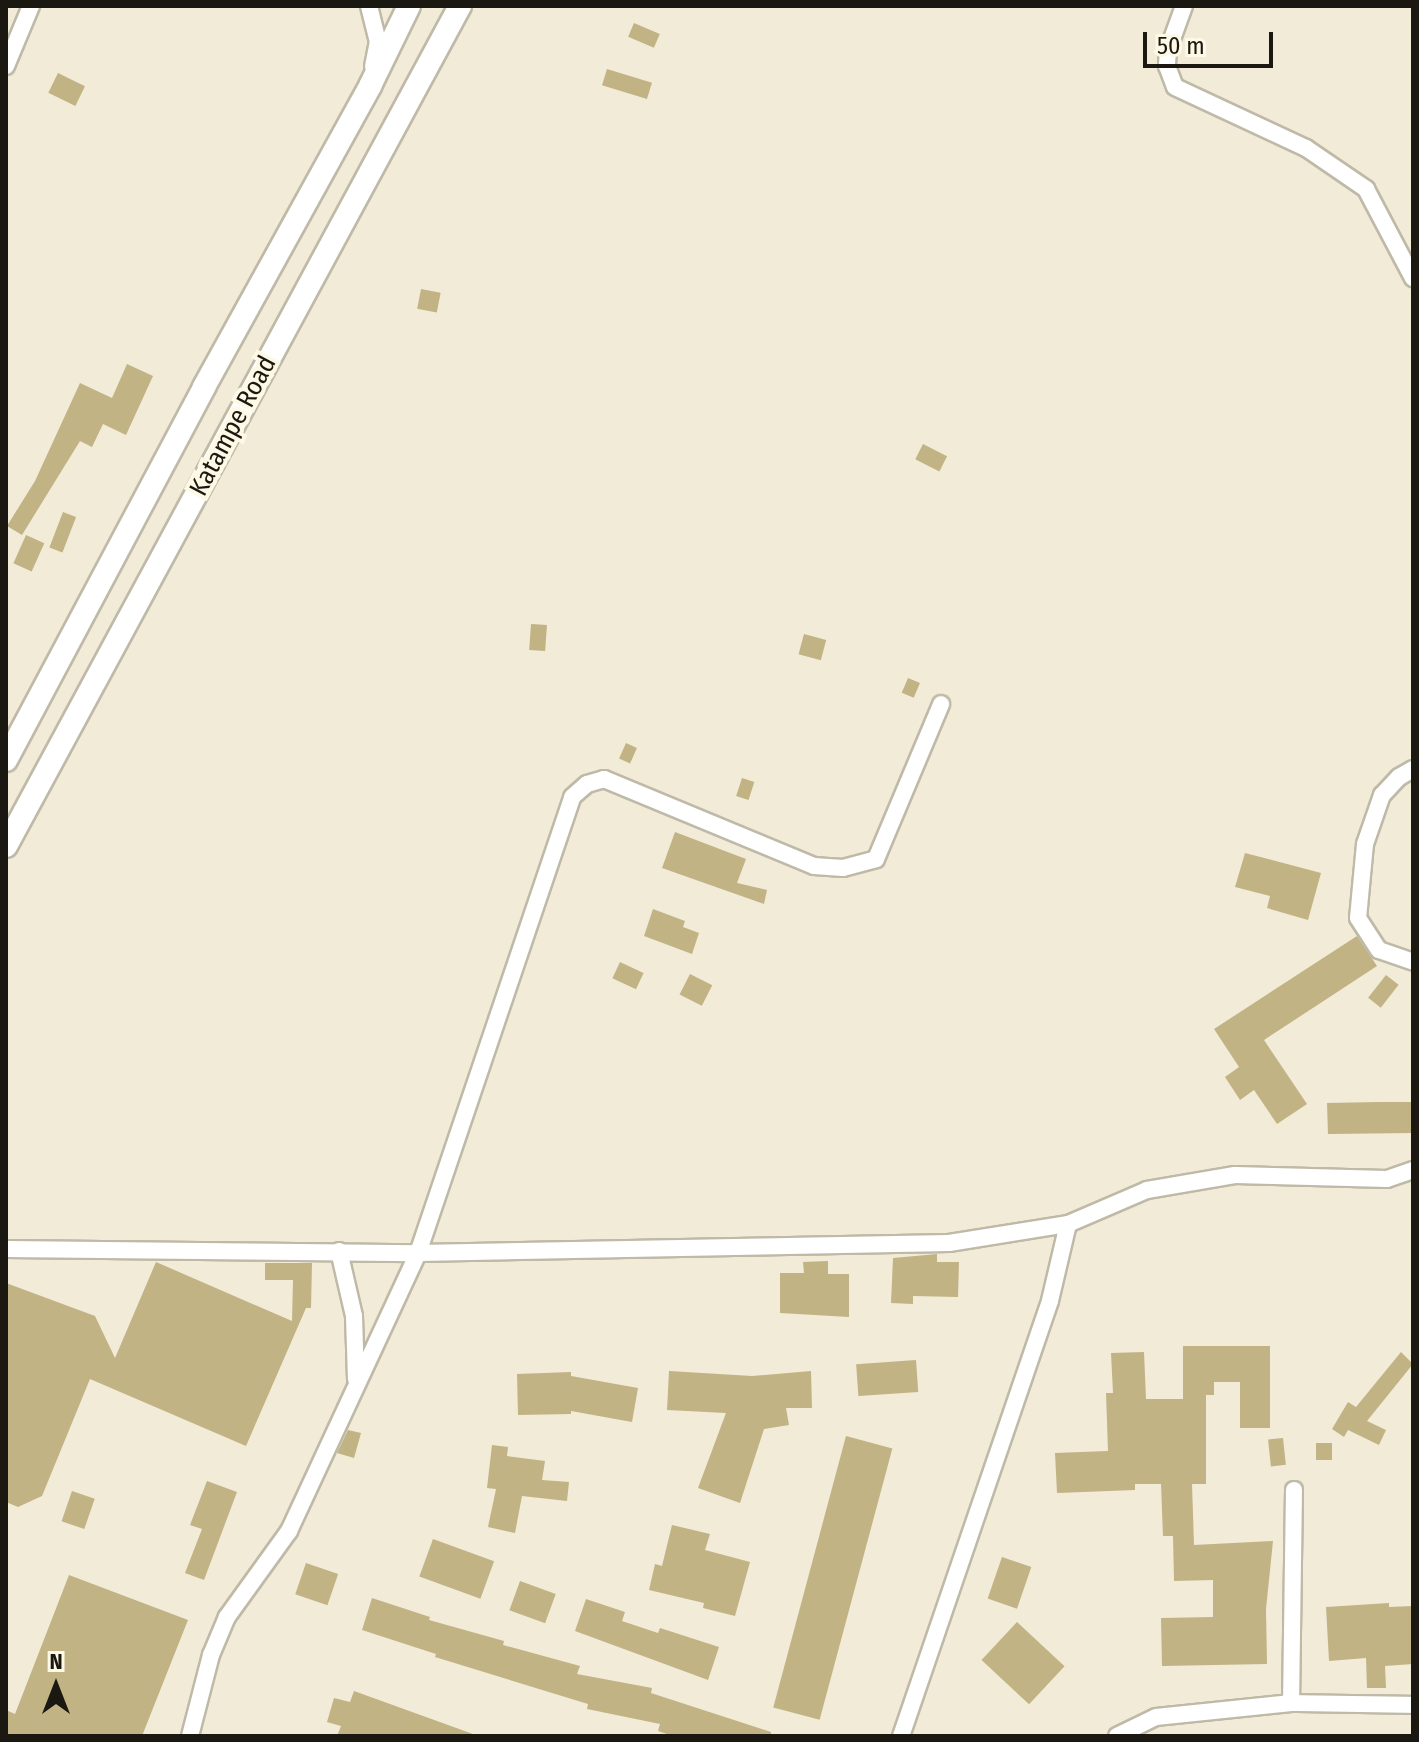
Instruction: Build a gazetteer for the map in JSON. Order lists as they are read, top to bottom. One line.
{"streets":{"main road":["Katampe Road"]},"scale_bar":"50 m","north":"top"}
